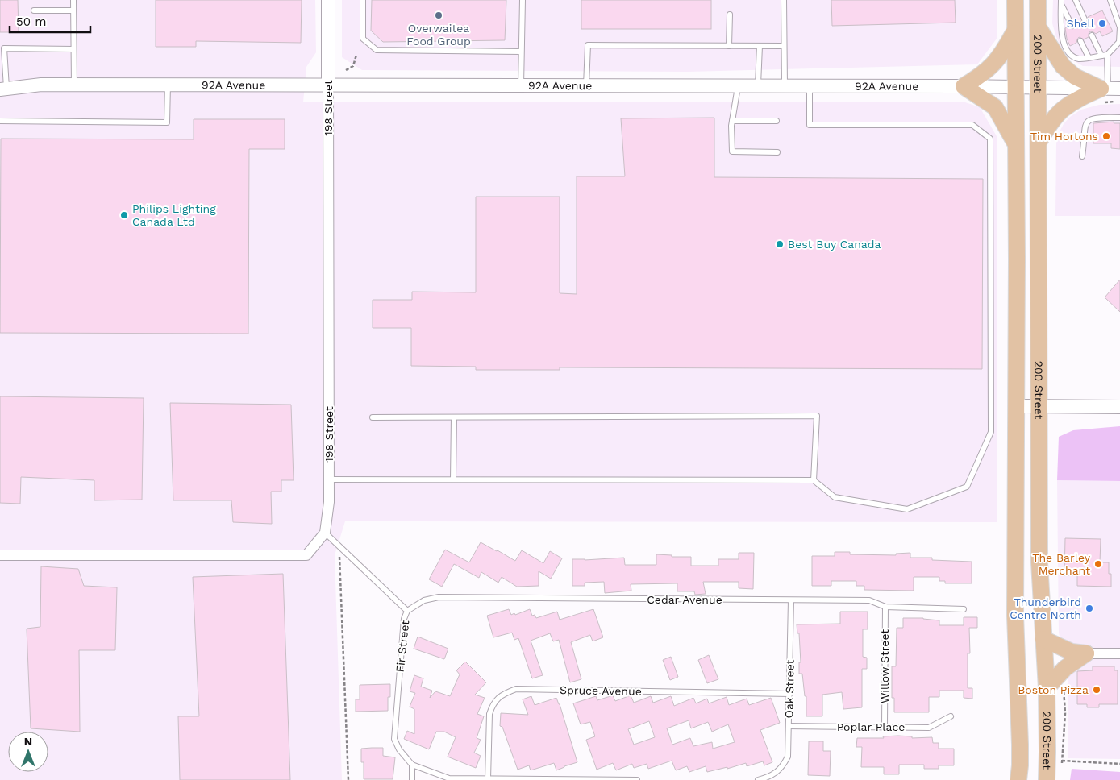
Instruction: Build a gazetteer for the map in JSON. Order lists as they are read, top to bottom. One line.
{"streets":{"main road":["200 Street"],"street":["92A Avenue","198 Street"],"lane":["Cedar Avenue","Fir Street","Willow Street","Oak Street","Spruce Avenue","Poplar Place"]},"crossings":[["200 Street","92A Avenue"],["92A Avenue","198 Street"],["198 Street","Fir Street"],["Cedar Avenue","Fir Street"],["Cedar Avenue","Willow Street"],["Cedar Avenue","Oak Street"],["Willow Street","Poplar Place"],["Oak Street","Spruce Avenue"],["Oak Street","Poplar Place"]],"places":["Overwaitea Food Group","Shell","Tim Hortons","Philips Lighting Canada Ltd","Best Buy Canada","The Barley Merchant","Thunderbird Centre North","Boston Pizza"],"scale_bar":"50 m","north":"top"}
